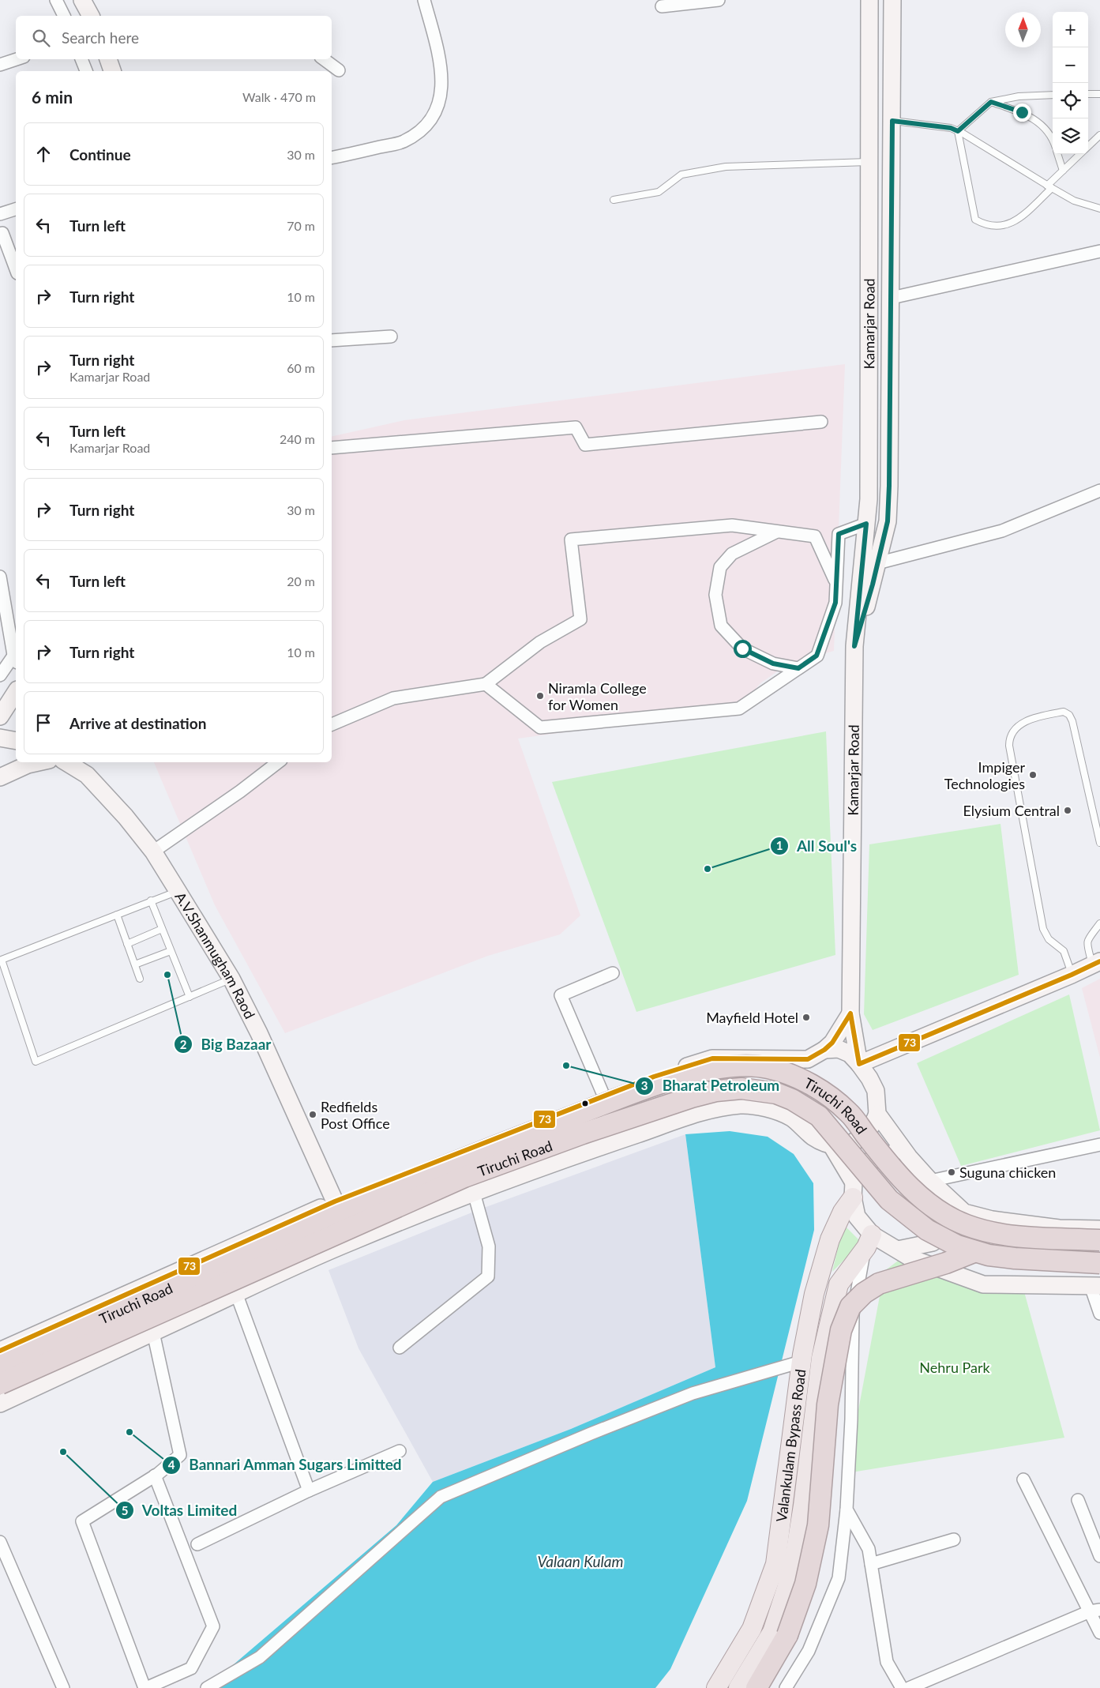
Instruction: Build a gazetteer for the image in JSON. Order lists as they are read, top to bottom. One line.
{"streets":{"highway":["Tiruchi Road"],"main road":["Valankulam Bypass Road"],"street":["Kamarjar Road","A.V.Shanmugham Raod"]},"crossings":[["Kamarjar Road","Tiruchi Road"]],"water":["Valaan Kulam"],"parks":["Nehru Park"],"places":["Niramla College for Women","Impiger Technologies","Elysium Central","All Soul's","Big Bazaar","Mayfield Hotel","Bharat Petroleum","Redfields Post Office","Suguna chicken","Bannari Amman Sugars Limitted","Voltas Limited"],"lines":["transit line 73"],"north":"top","page":{"map_buttons":["+","−"],"search":"Search here","heading":["6 min","Walk · 470 m"],"list":[["Continue","30 m"],["Turn left","70 m"],["Turn right","10 m"],["Turn right","Kamarjar Road","60 m"],["Turn left","Kamarjar Road","240 m"],["Turn right","30 m"],["Turn left","20 m"],["Turn right","10 m"],"Arrive at destination"]}}
